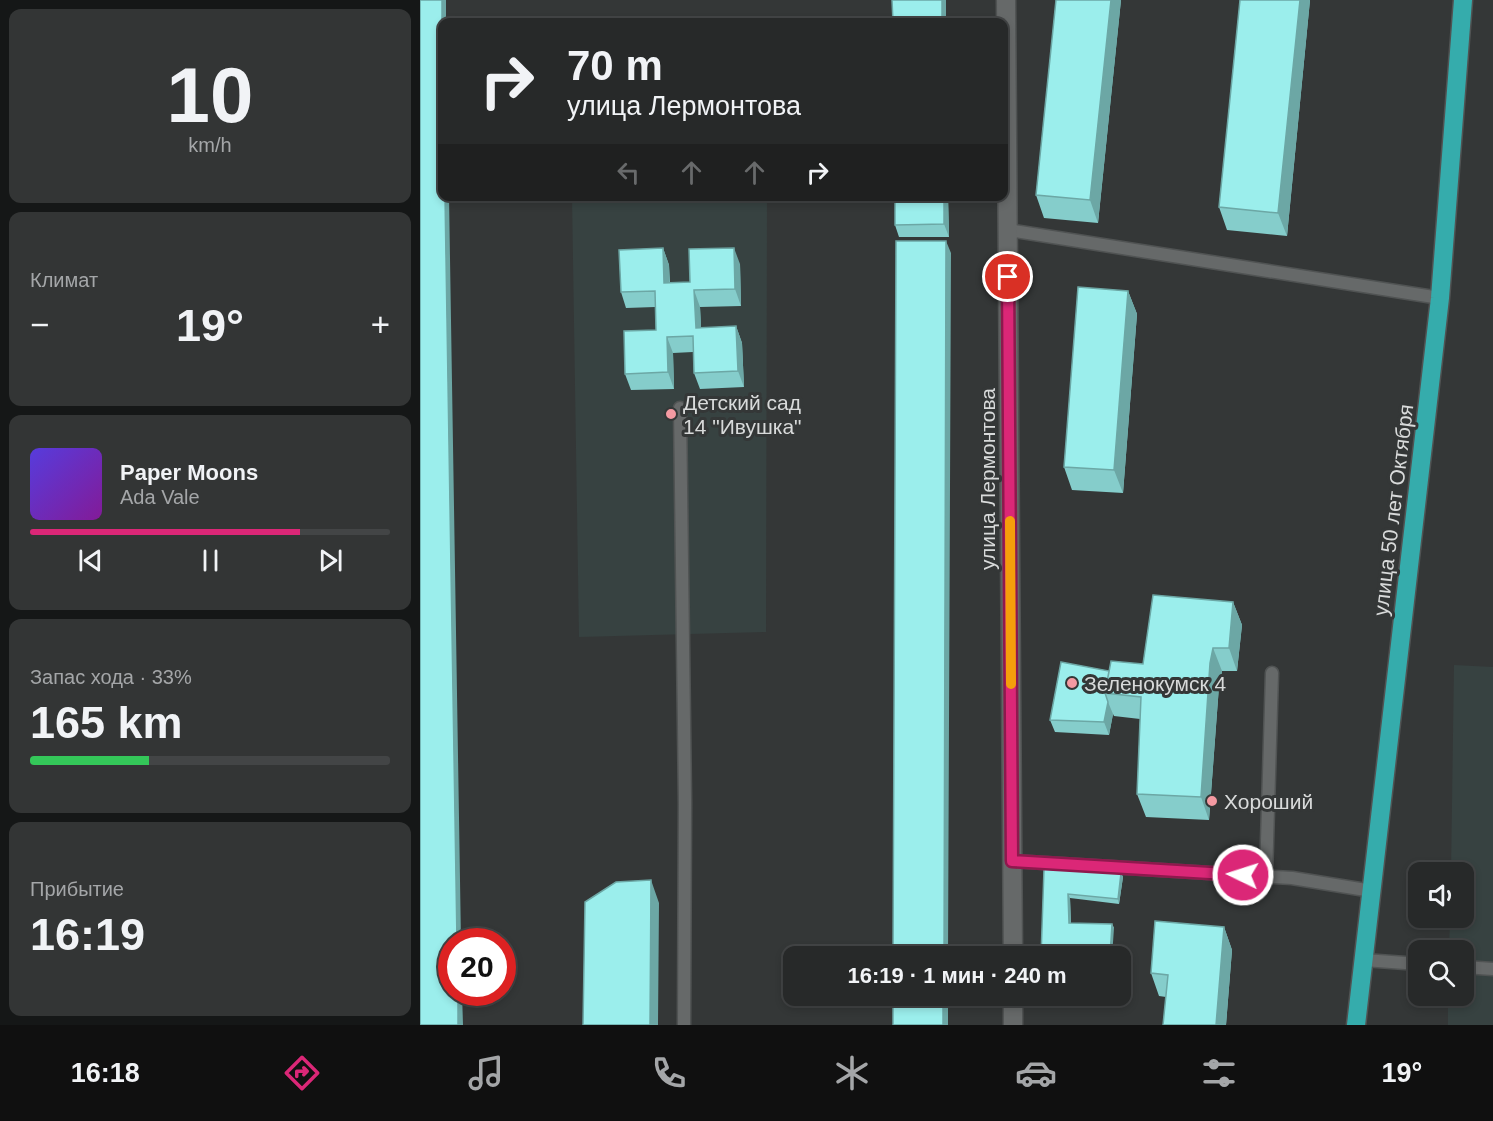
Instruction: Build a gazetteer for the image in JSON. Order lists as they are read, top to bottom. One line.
{"streets":{"highway":["улица 50 лет Октября"],"street":["улица Лермонтова"]},"places":["Детский сад 14 \"Ивушка\"","Зеленокумск 4","Хороший"],"page":{"tile":[["10","km/h"],"Климат",["Запас хода · 33%","165 km"],["Прибытие","16:19"]],"turn":["70 m","улица Лермонтова"],"heat":["−","19°","+"],"song":["Paper Moons","Ada Vale"],"limit":"20","trip":"16:19 · 1 мин · 240 m","tabs":["16:18","19°"]}}
